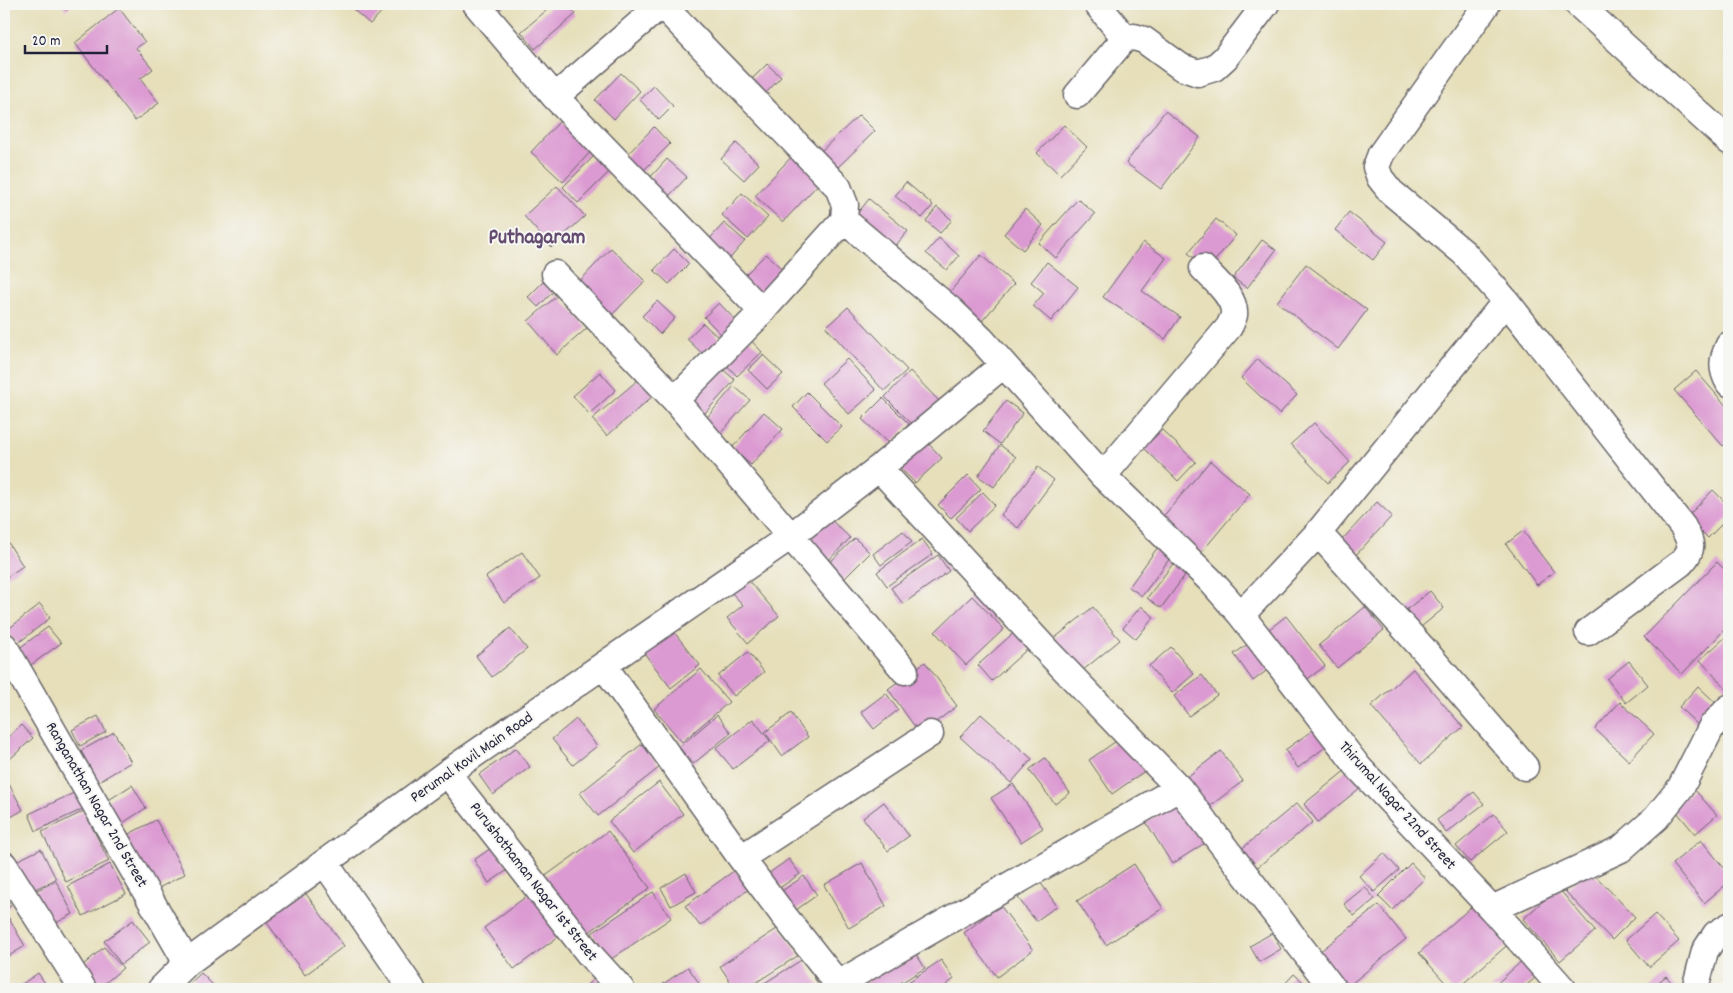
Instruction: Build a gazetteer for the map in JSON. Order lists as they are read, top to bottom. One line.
{"streets":{"street":["Perumal Kovil Main Road","Ranganathan Nagar 2nd Street","Thirumal Nagar 22nd Street","Purushothaman Nagar 1st Street"]},"crossings":[["Perumal Kovil Main Road","Ranganathan Nagar 2nd Street"],["Perumal Kovil Main Road","Thirumal Nagar 22nd Street"],["Perumal Kovil Main Road","Purushothaman Nagar 1st Street"]],"districts":["Puthagaram"],"scale_bar":"20 m"}
